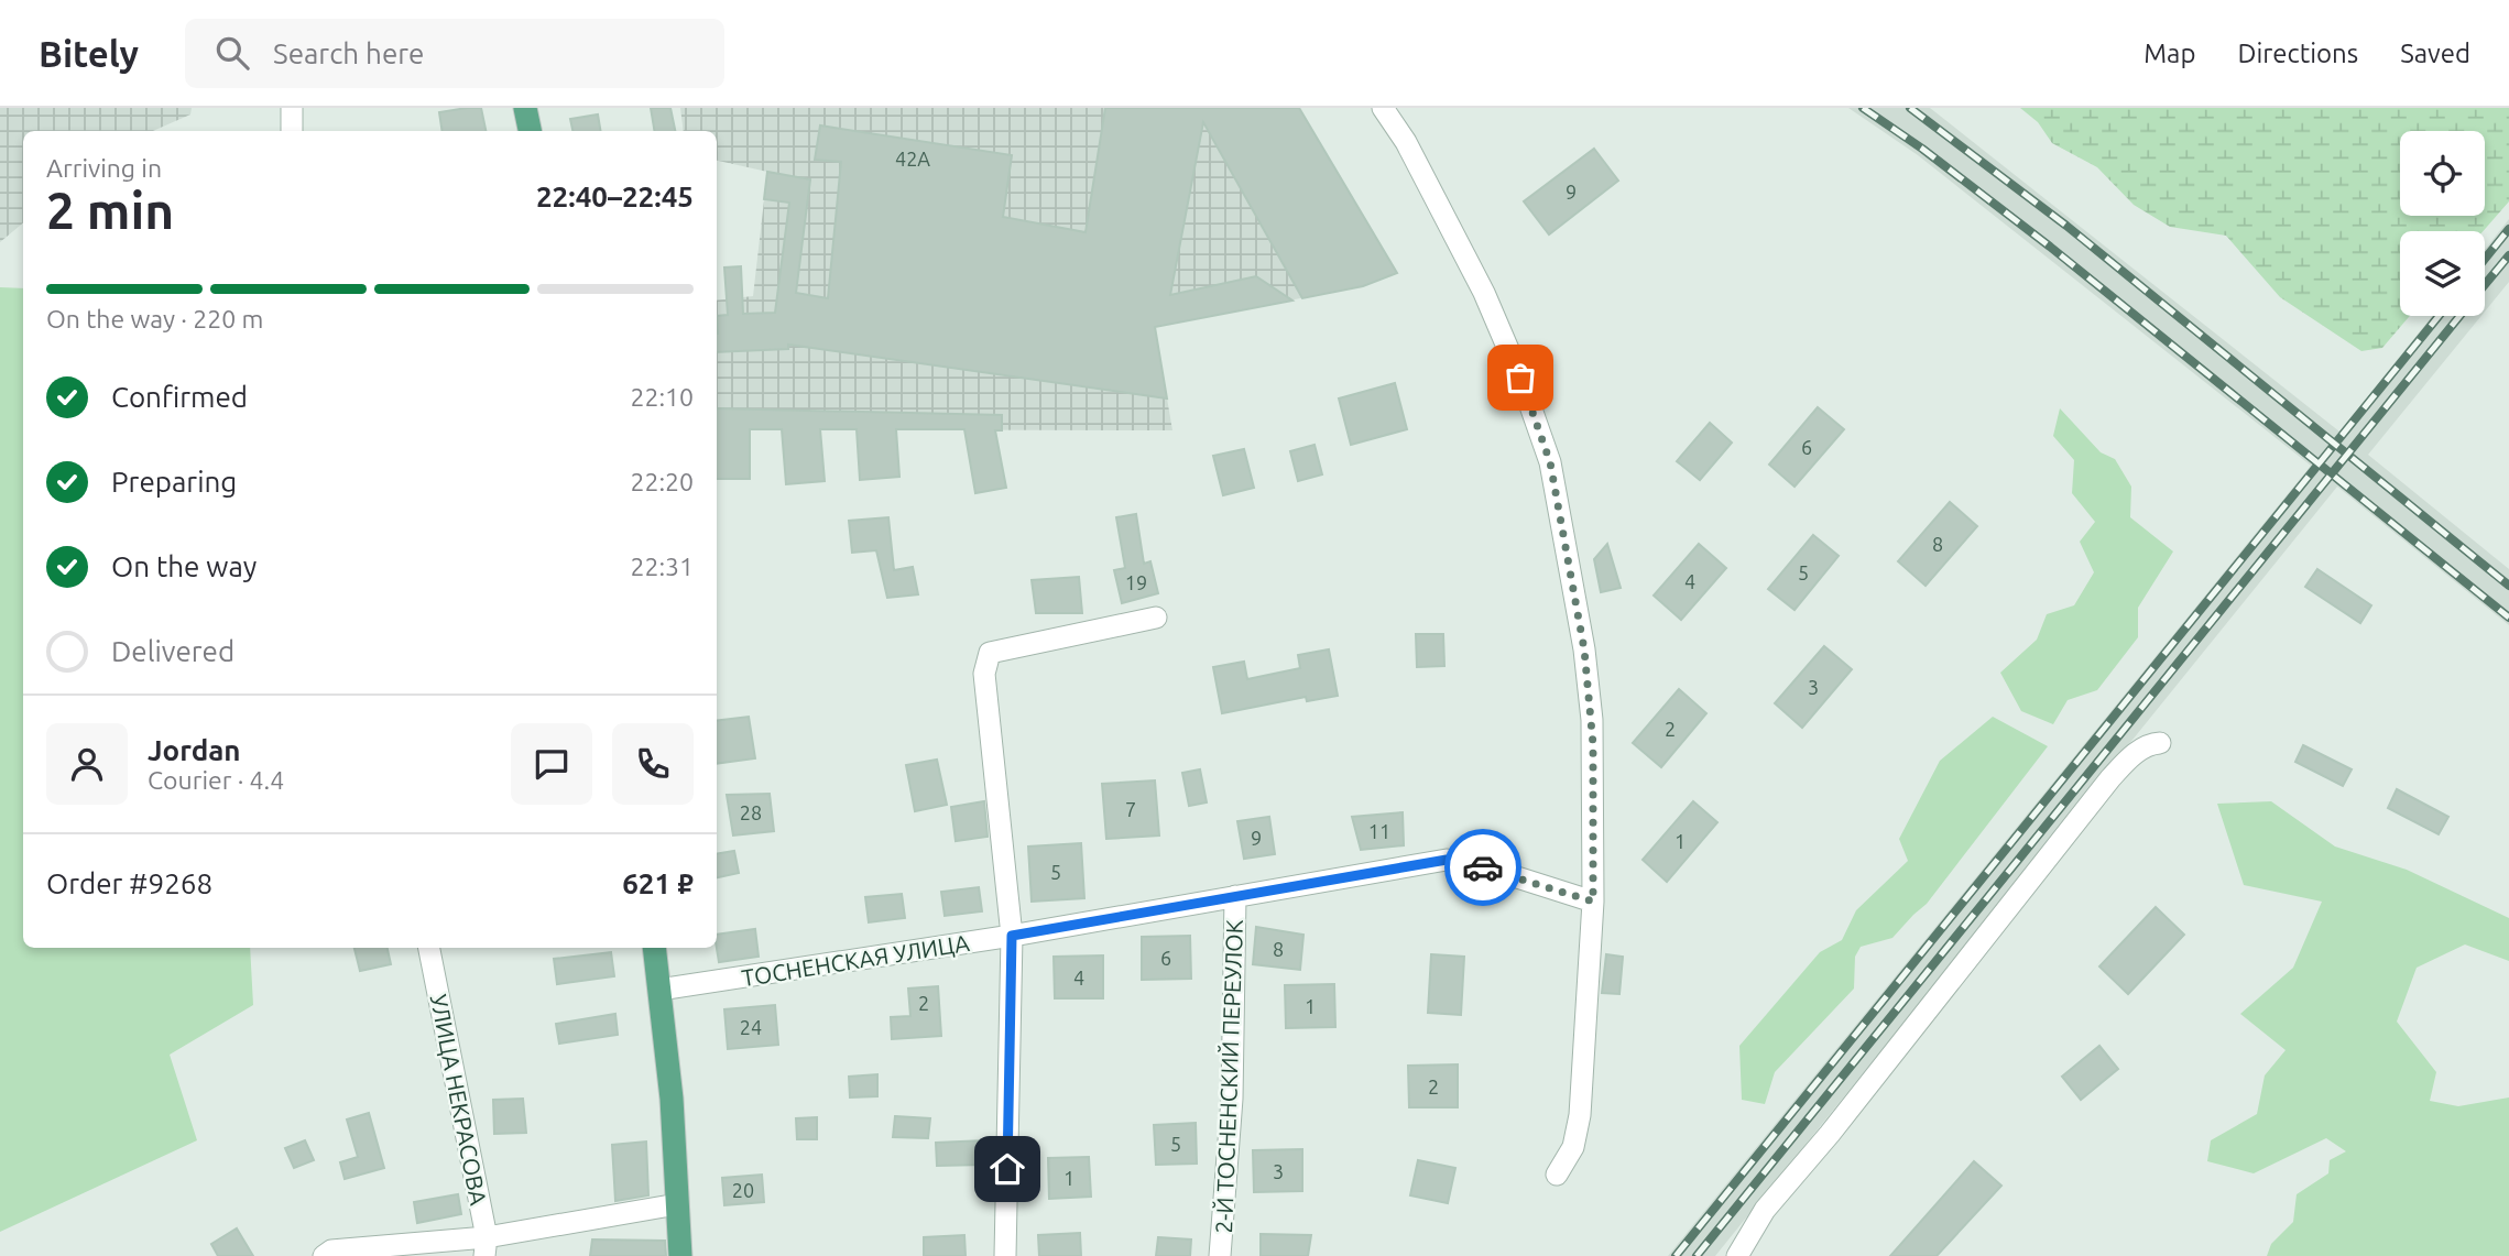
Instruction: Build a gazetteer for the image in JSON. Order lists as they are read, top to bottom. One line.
{"streets":{"street":["ТОСНЕНСКАЯ УЛИЦА","2-Й ТОСНЕНСКИЙ ПЕРЕУЛОК","УЛИЦА НЕКРАСОВА"]},"crossings":[["ТОСНЕНСКАЯ УЛИЦА","2-Й ТОСНЕНСКИЙ ПЕРЕУЛОК"]],"house_numbers":["42А","9","6","8","5","4","19","3","2","7","28","11","9","1","5","8","6","4","2","1","24","2","5","3","1","20"],"page":{"header":"Bitely","search":"Search here","nav":["Map","Directions","Saved"],"heading":["2 min","Arriving in","22:40–22:45"],"panel":["Jordan","Courier · 4.4","Order #9268","621 ₽"],"bar":"On the way · 220 m","list":[["Confirmed","22:10"],["Preparing","22:20"],["On the way","22:31"],"Delivered"]}}
